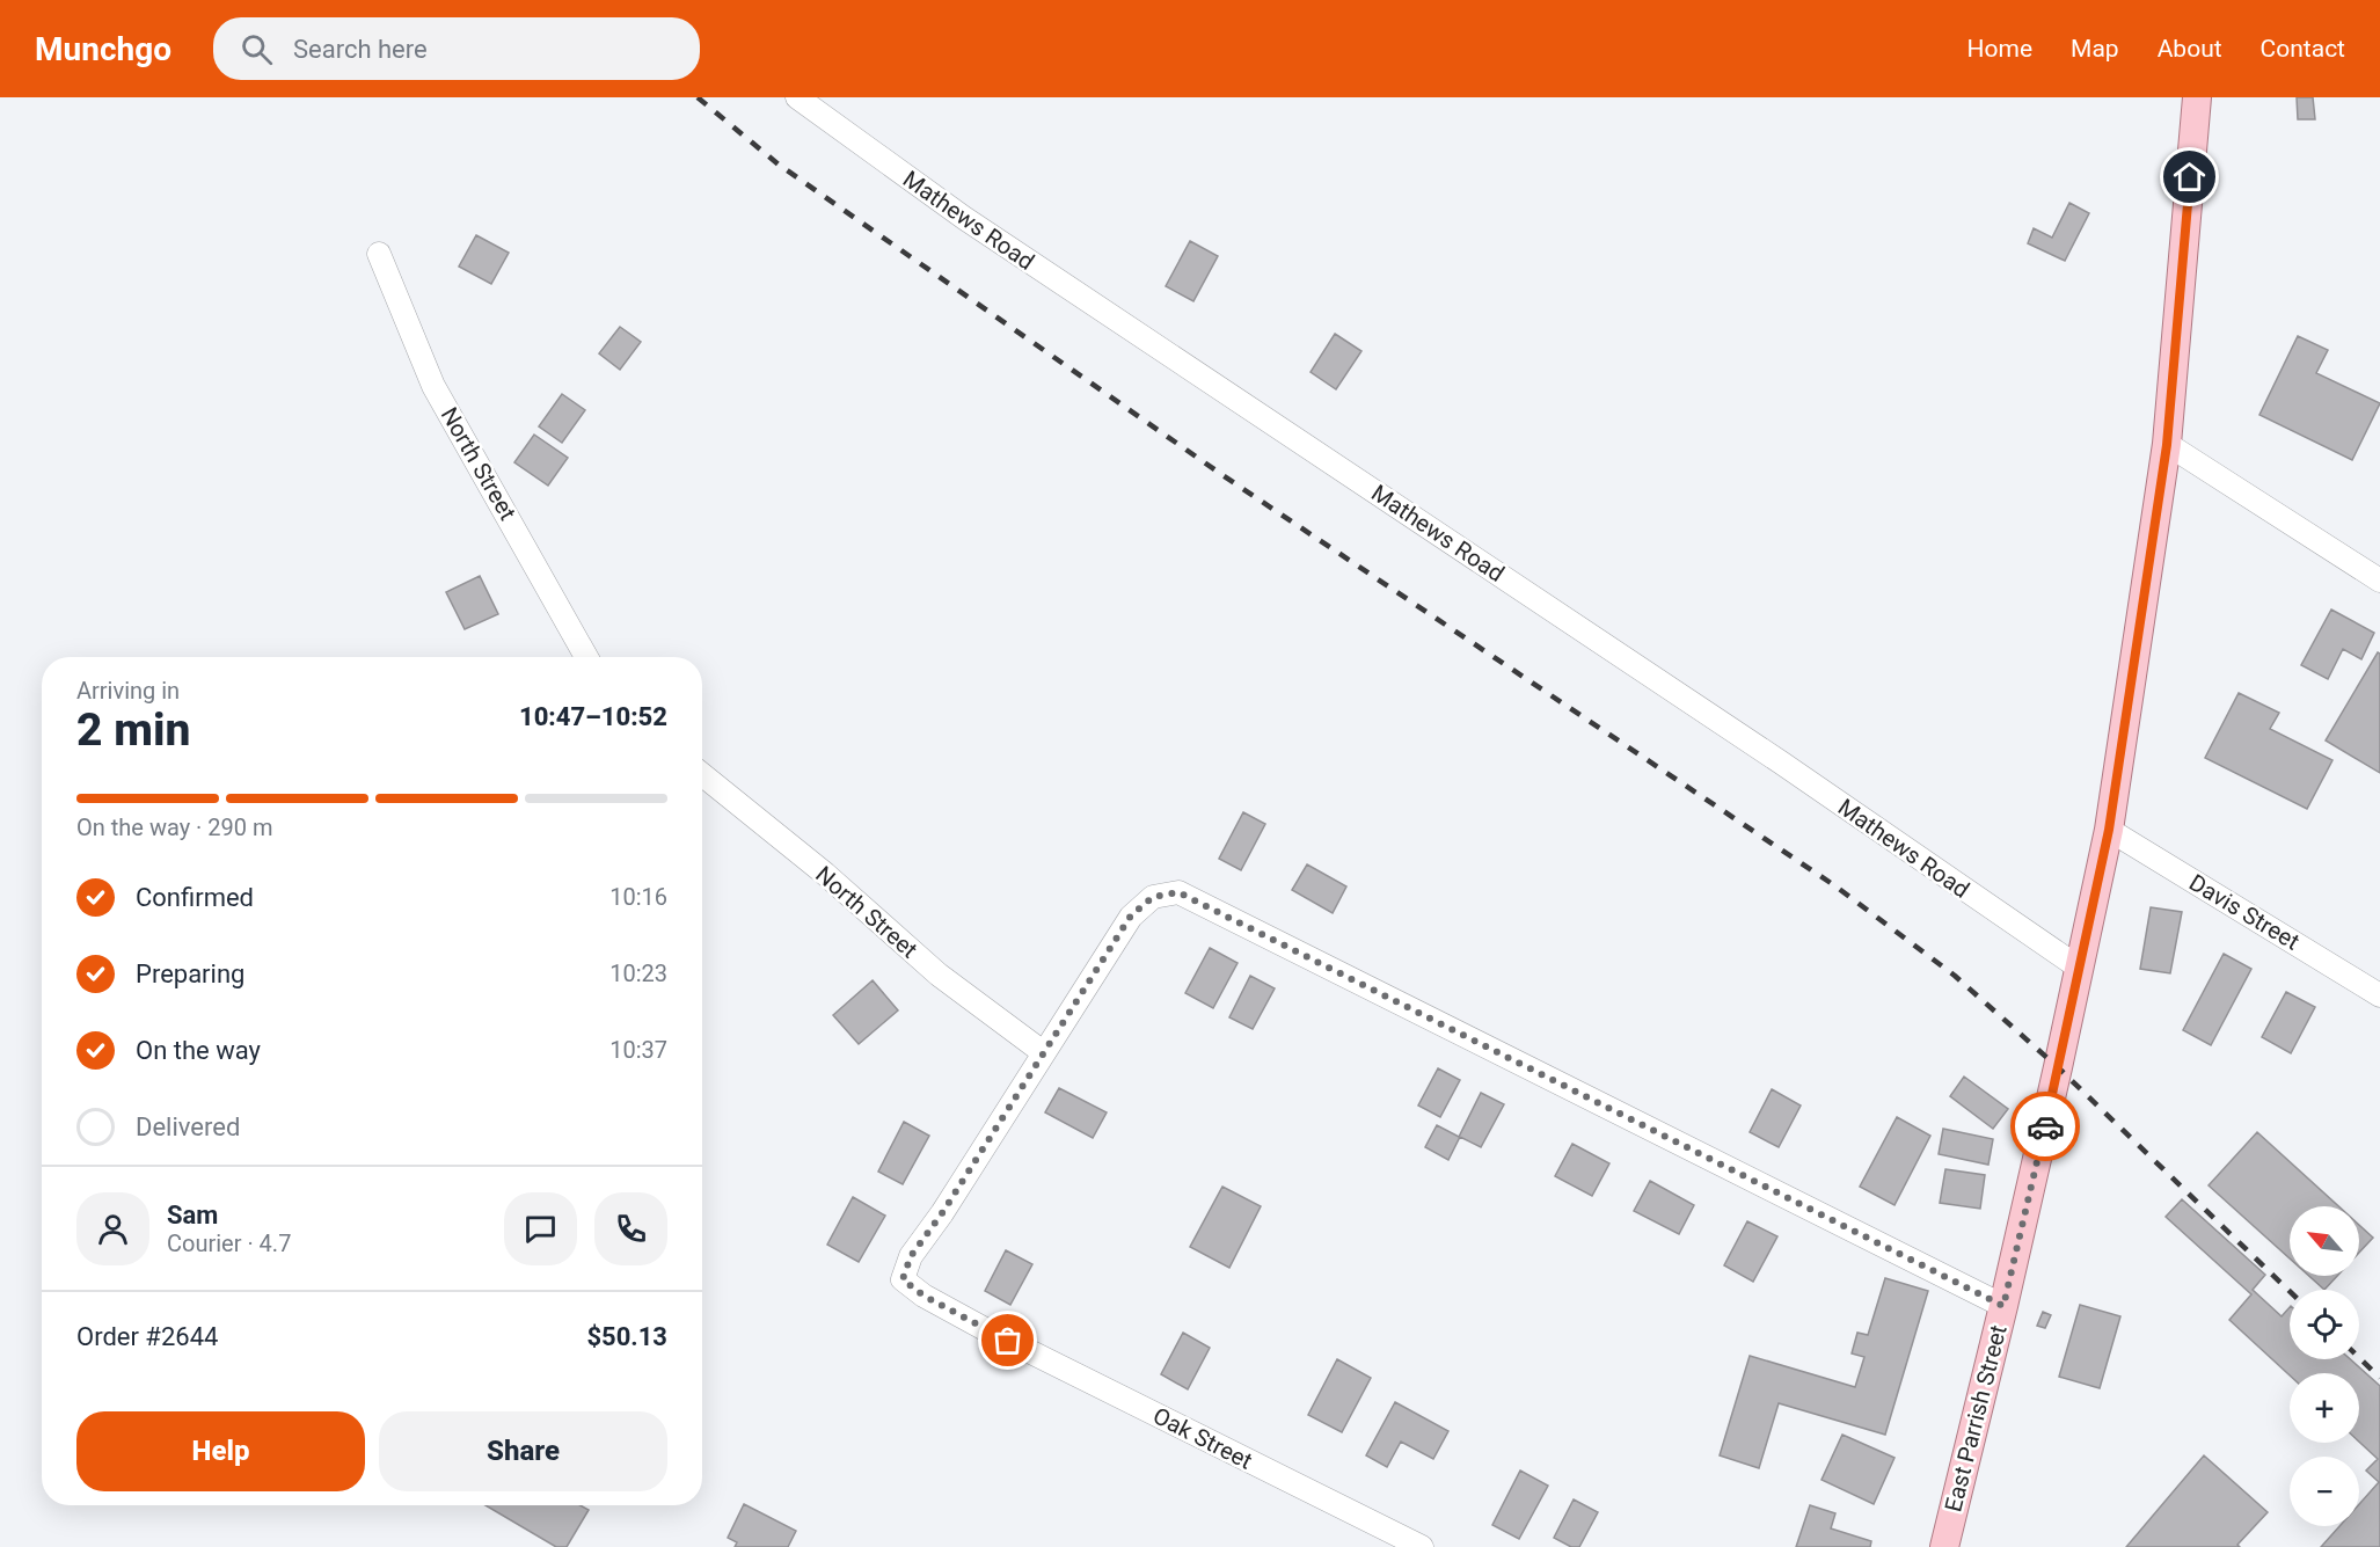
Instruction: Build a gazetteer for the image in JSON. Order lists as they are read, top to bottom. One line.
{"streets":{"main road":["East Parrish Street"],"street":["Mathews Road","North Street","Davis Street","Oak Street"]},"crossings":[["Mathews Road","East Parrish Street"],["North Street","Oak Street"],["Davis Street","East Parrish Street"]],"north":"top left","page":{"header":"Munchgo","search":"Search here","nav":["Home","Map","About","Contact"],"heading":["2 min","Arriving in","10:47–10:52"],"panel":["Sam","Courier · 4.7","Order #2644","$50.13"],"bar":"On the way · 290 m","list":[["Confirmed","10:16"],["Preparing","10:23"],["On the way","10:37"],"Delivered"],"map_buttons":["+","−"],"buttons":["Help","Share"]}}
